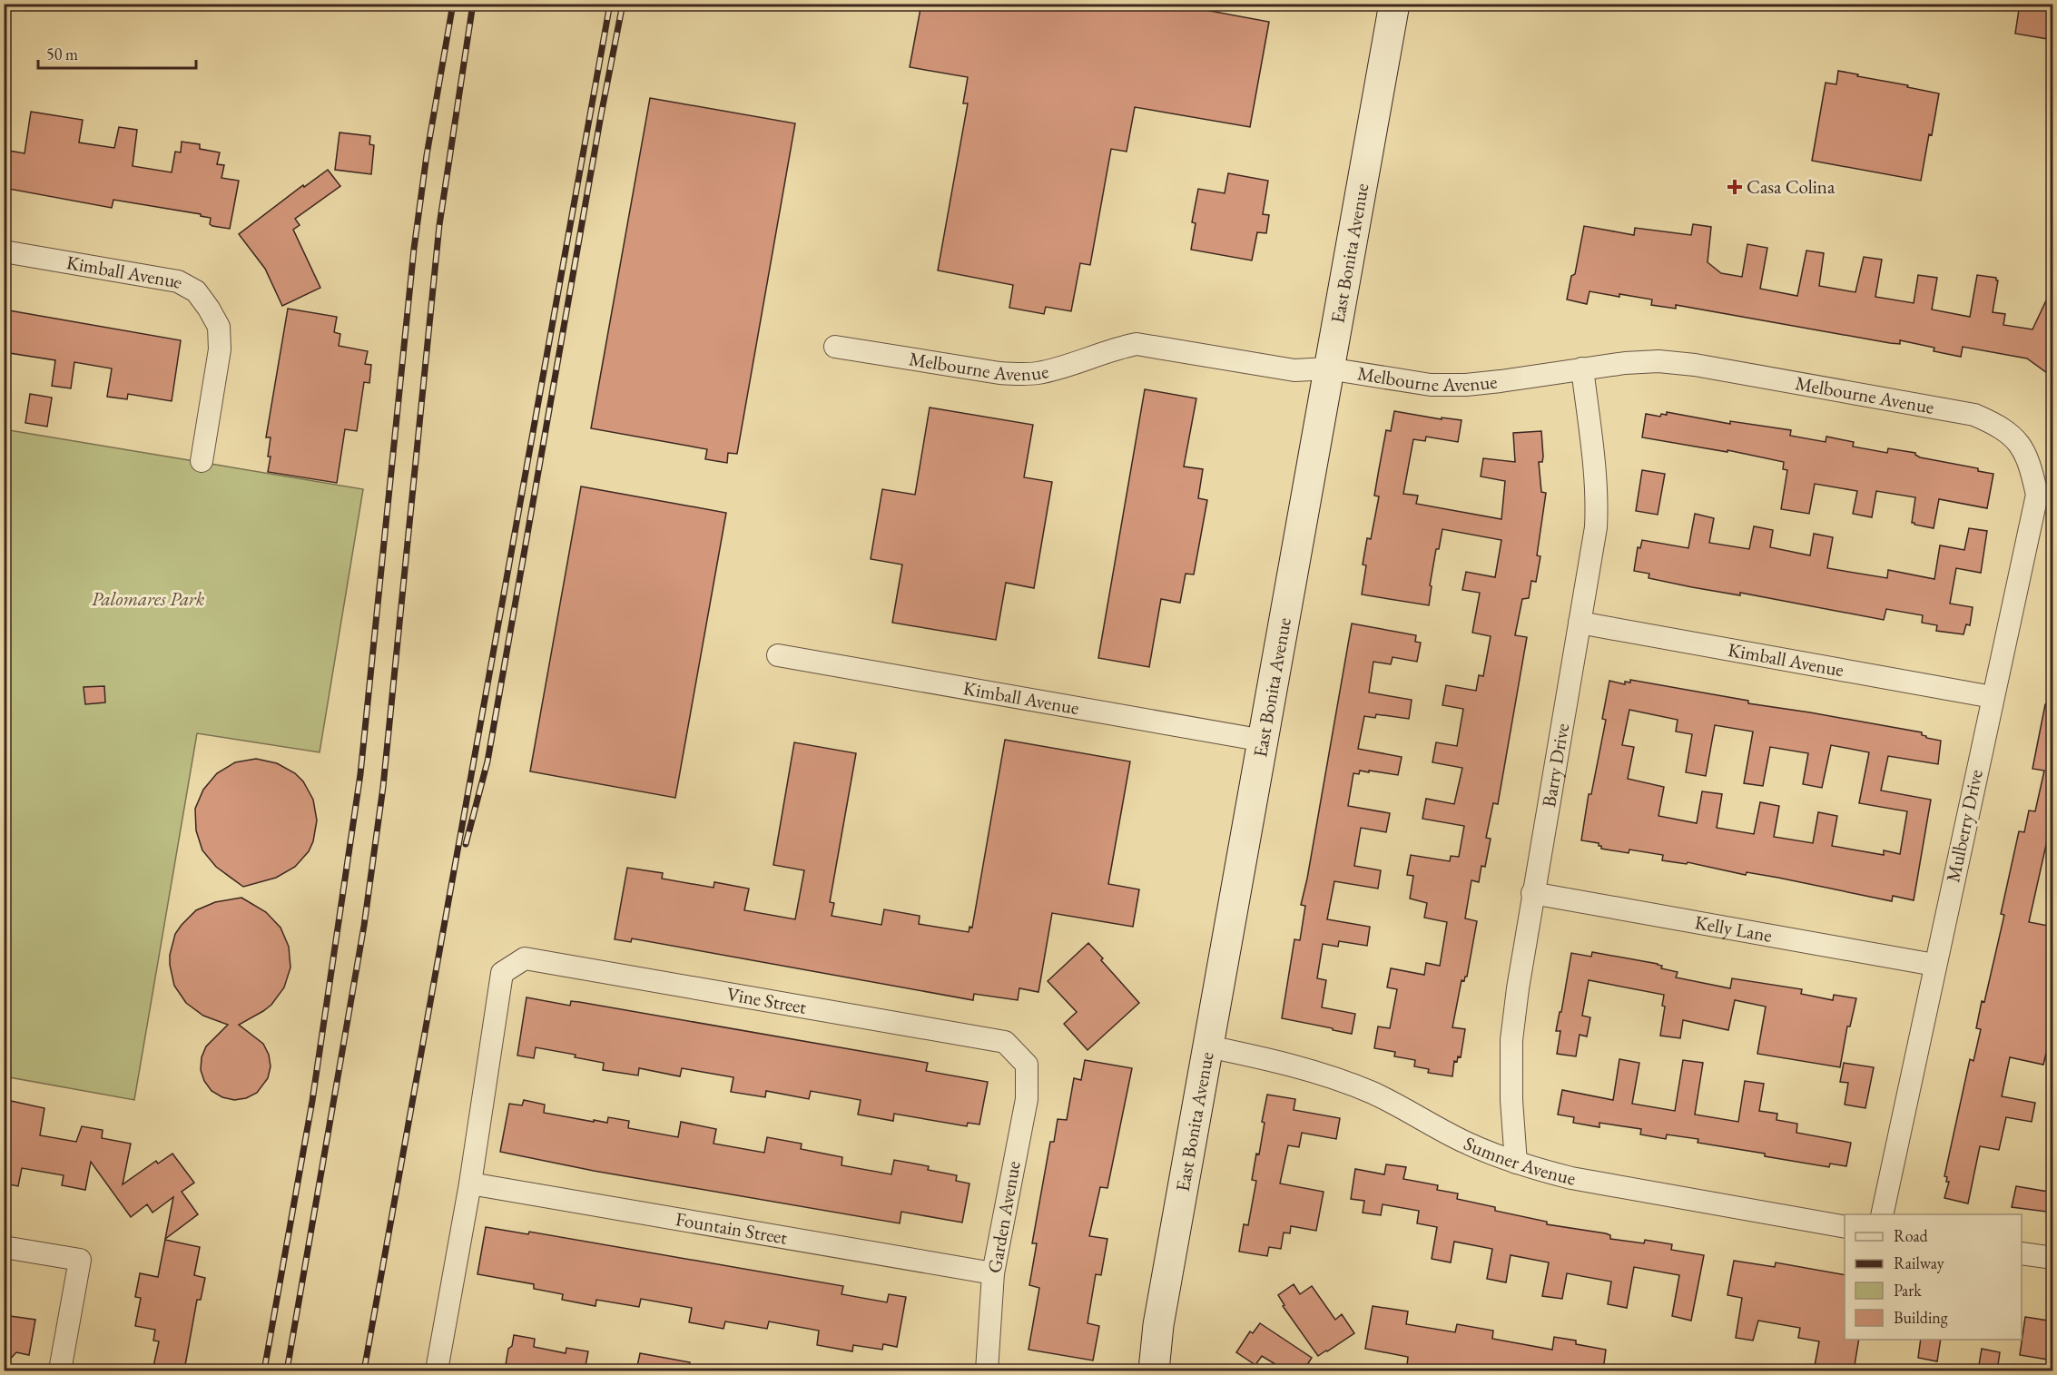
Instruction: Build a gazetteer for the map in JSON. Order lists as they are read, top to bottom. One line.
{"streets":{"main road":["East Bonita Avenue"],"street":["Kimball Avenue","Melbourne Avenue","Barry Drive","Mulberry Drive","Kelly Lane","Vine Street","Sumner Avenue","Garden Avenue","Fountain Street"]},"crossings":[["East Bonita Avenue","Kimball Avenue"],["East Bonita Avenue","Melbourne Avenue"],["East Bonita Avenue","Sumner Avenue"],["Kimball Avenue","Barry Drive"],["Kimball Avenue","Mulberry Drive"],["Melbourne Avenue","Barry Drive"],["Melbourne Avenue","Mulberry Drive"],["Barry Drive","Kelly Lane"],["Barry Drive","Sumner Avenue"],["Mulberry Drive","Kelly Lane"],["Vine Street","Garden Avenue"],["Vine Street","Fountain Street"],["Garden Avenue","Fountain Street"]],"parks":["Palomares Park"],"places":{"health":["Casa Colina"]},"legend":["Road","Railway","Park","Building"],"scale_bar":"50 m"}
